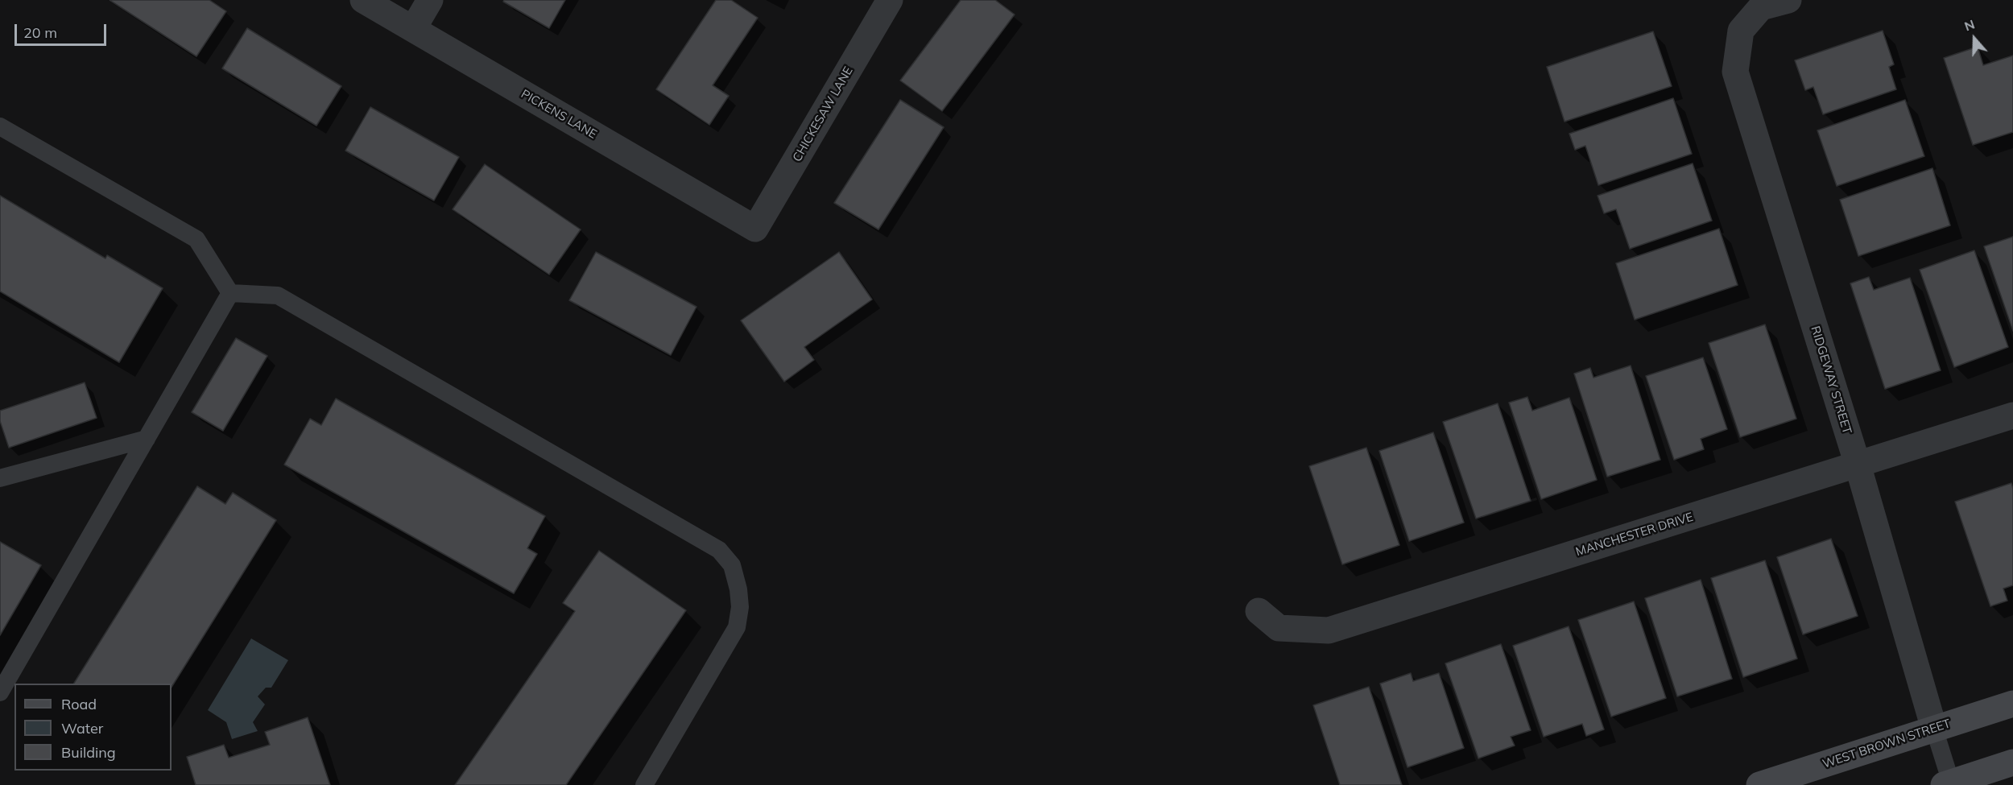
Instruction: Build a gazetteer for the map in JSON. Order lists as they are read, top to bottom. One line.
{"streets":{"main road":["WEST BROWN STREET"],"street":["PICKENS LANE","CHICKESAW LANE","RIDGEWAY STREET","MANCHESTER DRIVE"]},"crossings":[["PICKENS LANE","CHICKESAW LANE"],["RIDGEWAY STREET","MANCHESTER DRIVE"],["RIDGEWAY STREET","WEST BROWN STREET"]],"legend":["Road","Water","Building"],"scale_bar":"20 m","north":"top"}
